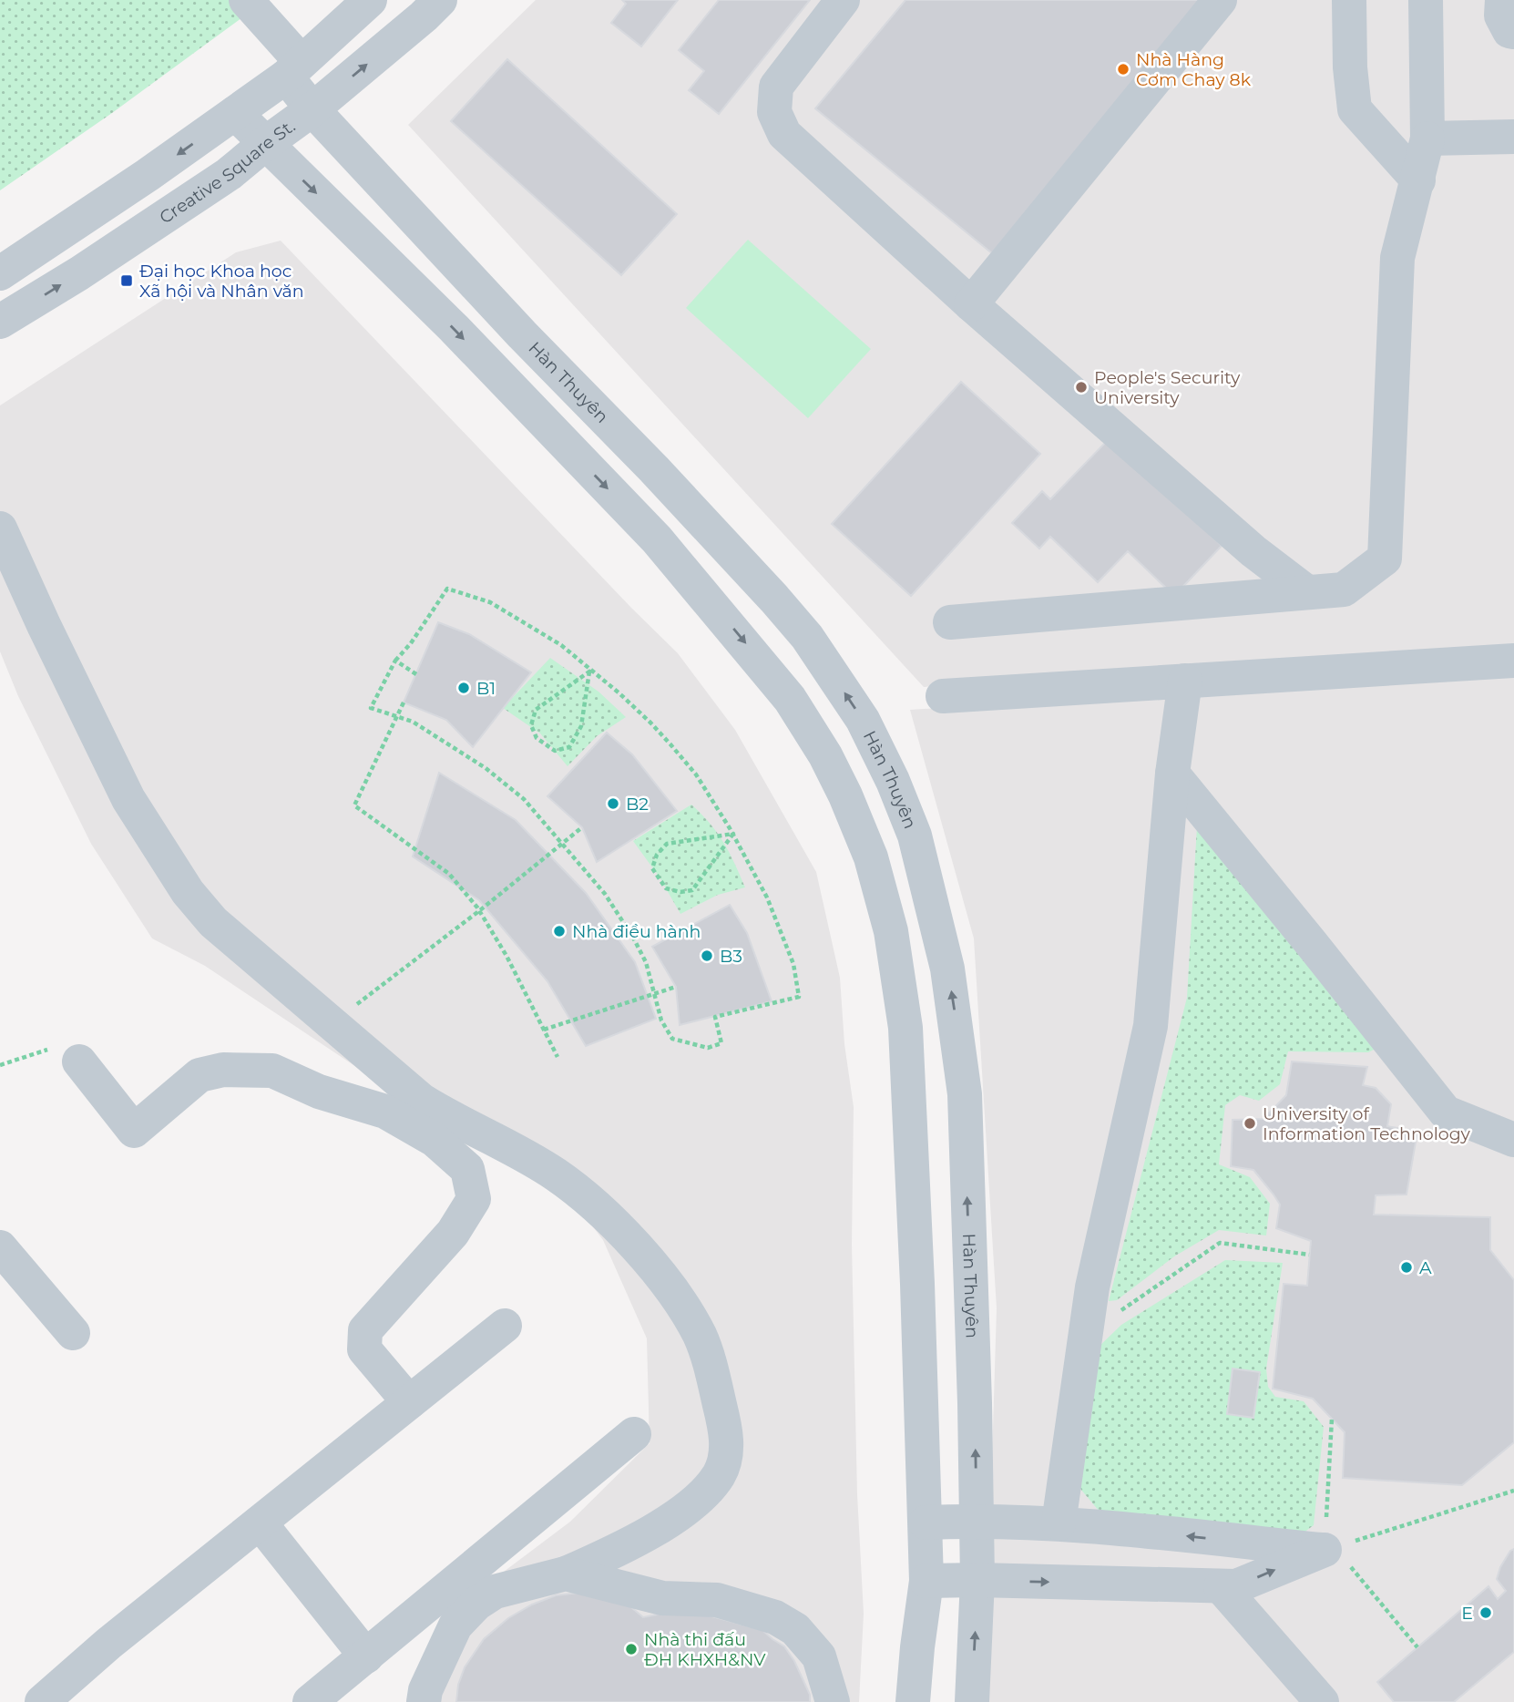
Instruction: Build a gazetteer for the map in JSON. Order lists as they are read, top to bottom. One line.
{"streets":{"street":["Creative Square St.","Hàn Thuyên"]},"crossings":[["Creative Square St.","Hàn Thuyên"]],"places":{"other":["Nhà Hàng Cơm Chay 8k","People's Security University","B1","B2","Nhà điều hành","B3","University of Information Technology","A","E","Nhà thi đấu ĐH KHXH&NV"],"transit":["Đại học Khoa học Xã hội và Nhân văn"]}}
